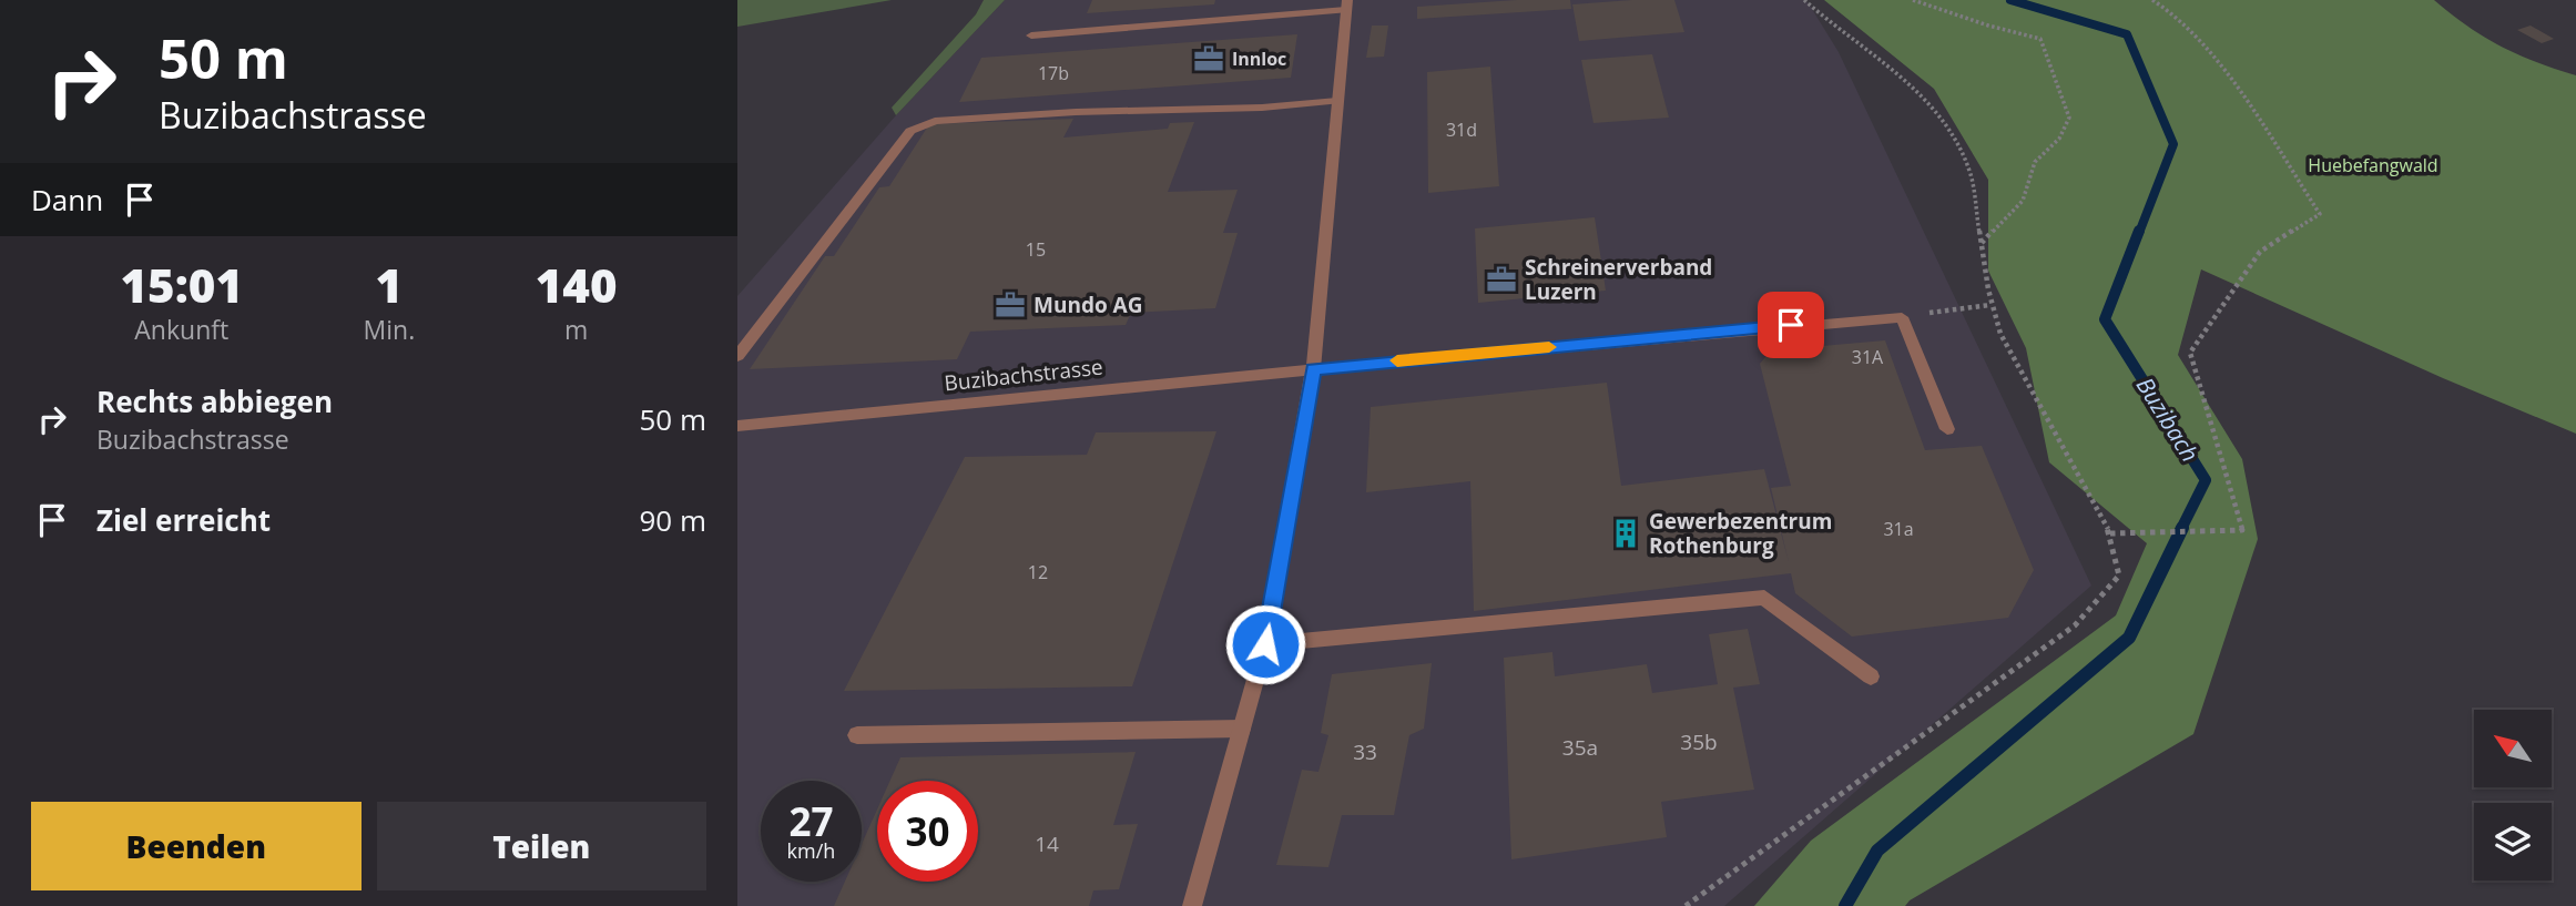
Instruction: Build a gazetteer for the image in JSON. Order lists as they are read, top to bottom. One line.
{"streets":{"street":["Buzibachstrasse"]},"water":["Buzibach"],"parks":["Huebefangwald"],"places":{"office":["Innloc","Schreinerverband Luzern","Mundo AG"],"building":["Gewerbezentrum Rothenburg"]},"house_numbers":["17b","31d","15","31A","31a","12","35b","35a","33","14"],"north":"top left","page":{"turn":["50 m","Buzibachstrasse"],"then":"Dann","eta":["15:01","Ankunft","1","Min.","140","m"],"list":[{"name":"Rechts abbiegen","note":"Buzibachstrasse","value":"50 m"},{"name":"Ziel erreicht","value":"90 m"}],"speed":"27 km/h","limit":"30","buttons":["Beenden","Teilen"]}}
